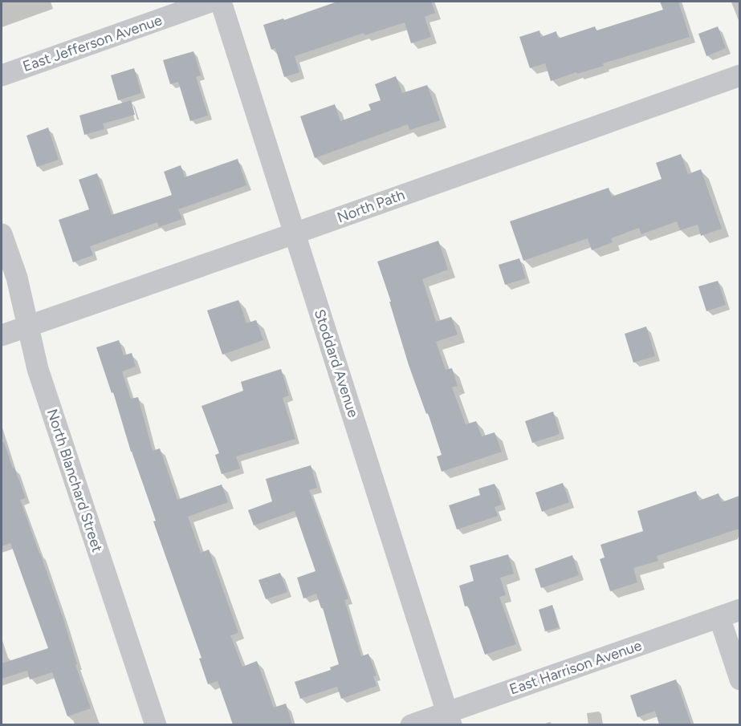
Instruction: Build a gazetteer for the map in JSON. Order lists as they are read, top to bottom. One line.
{"streets":{"street":["East Jefferson Avenue","North Path","Stoddard Avenue","North Blanchard Street","East Harrison Avenue"]},"crossings":[["North Path","Stoddard Avenue"],["North Path","North Blanchard Street"],["Stoddard Avenue","East Harrison Avenue"]]}
